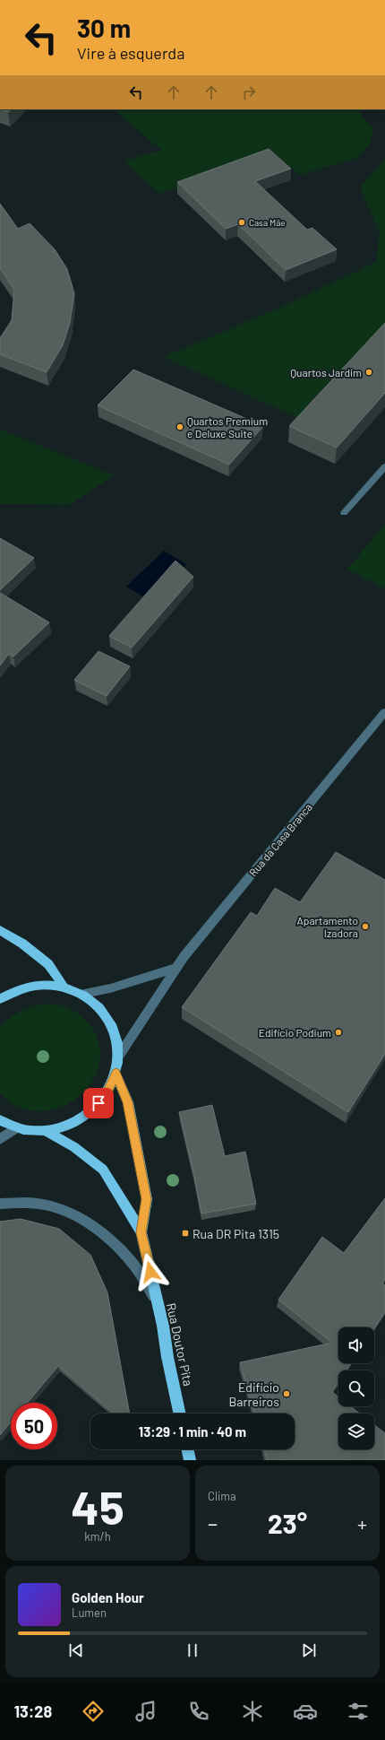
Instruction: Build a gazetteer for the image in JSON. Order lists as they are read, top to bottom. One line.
{"streets":{"main road":["Rua Doutor Pita"],"street":["Rua da Casa Branca"]},"places":{"other":["Casa Mãe","Quartos Jardim","Quartos Premium e Deluxe Suite","Apartamento Izadora","Edifício Podium","Edifício Barreiros"],"transit":["Rua DR Pita 1315"]},"page":{"turn":["30 m","Vire à esquerda"],"limit":"50","trip":"13:29 · 1 min · 40 m","tile":[["45","km/h"],"Clima"],"heat":["−","23°","+"],"song":["Golden Hour","Lumen"],"tabs":"13:28"}}
